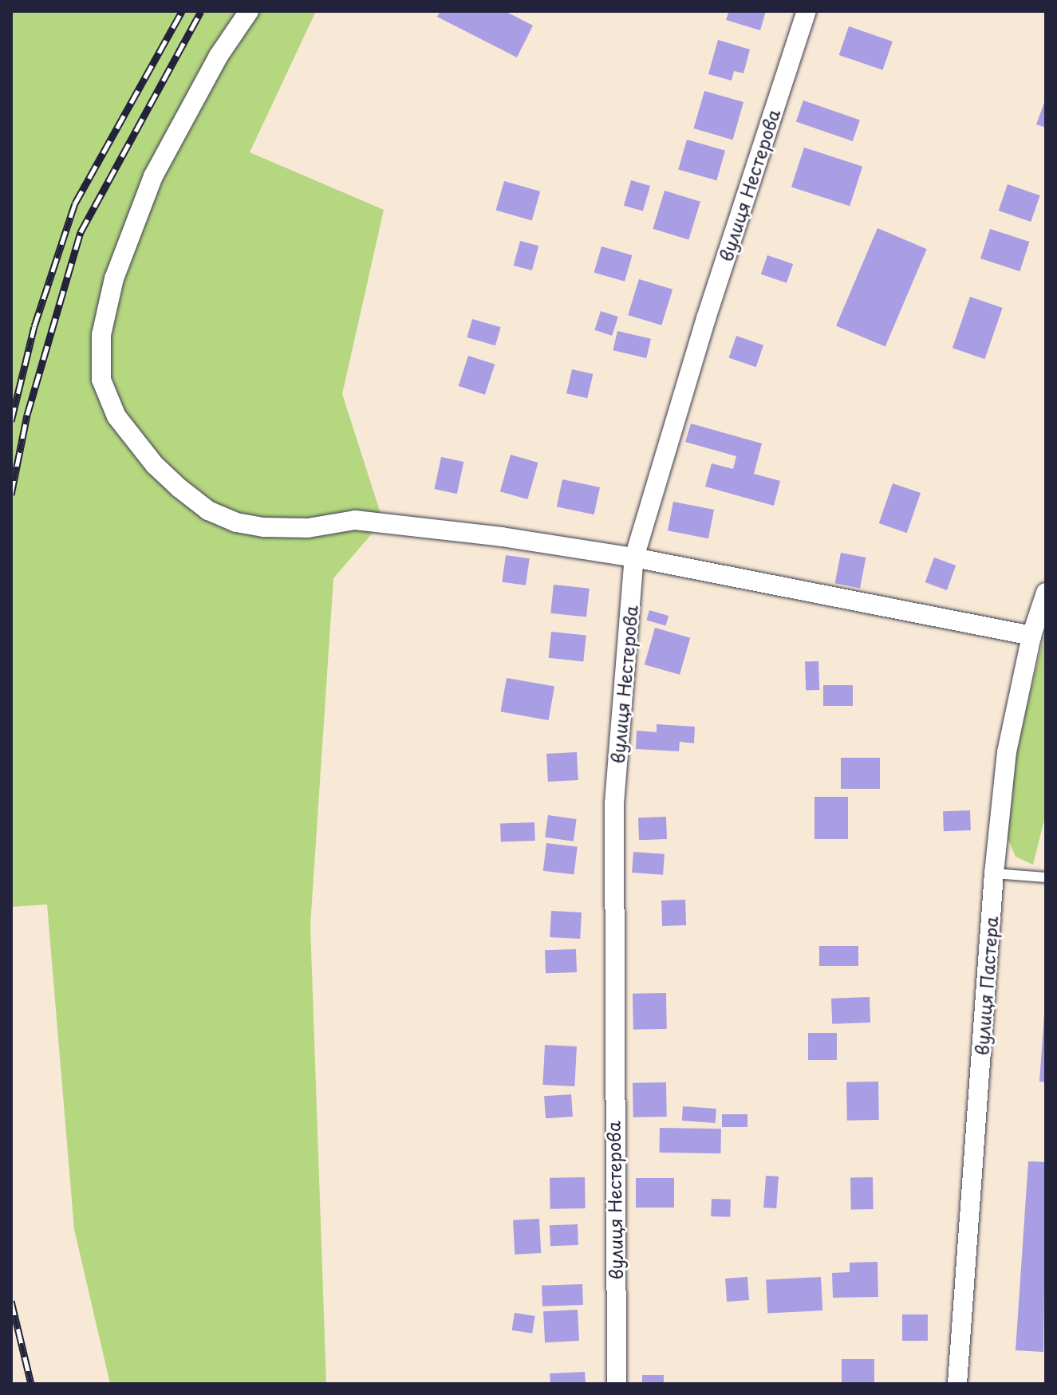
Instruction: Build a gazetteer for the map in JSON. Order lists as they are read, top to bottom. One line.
{"streets":{"street":["вулиця Нестерова","вулиця Пастера"]}}
